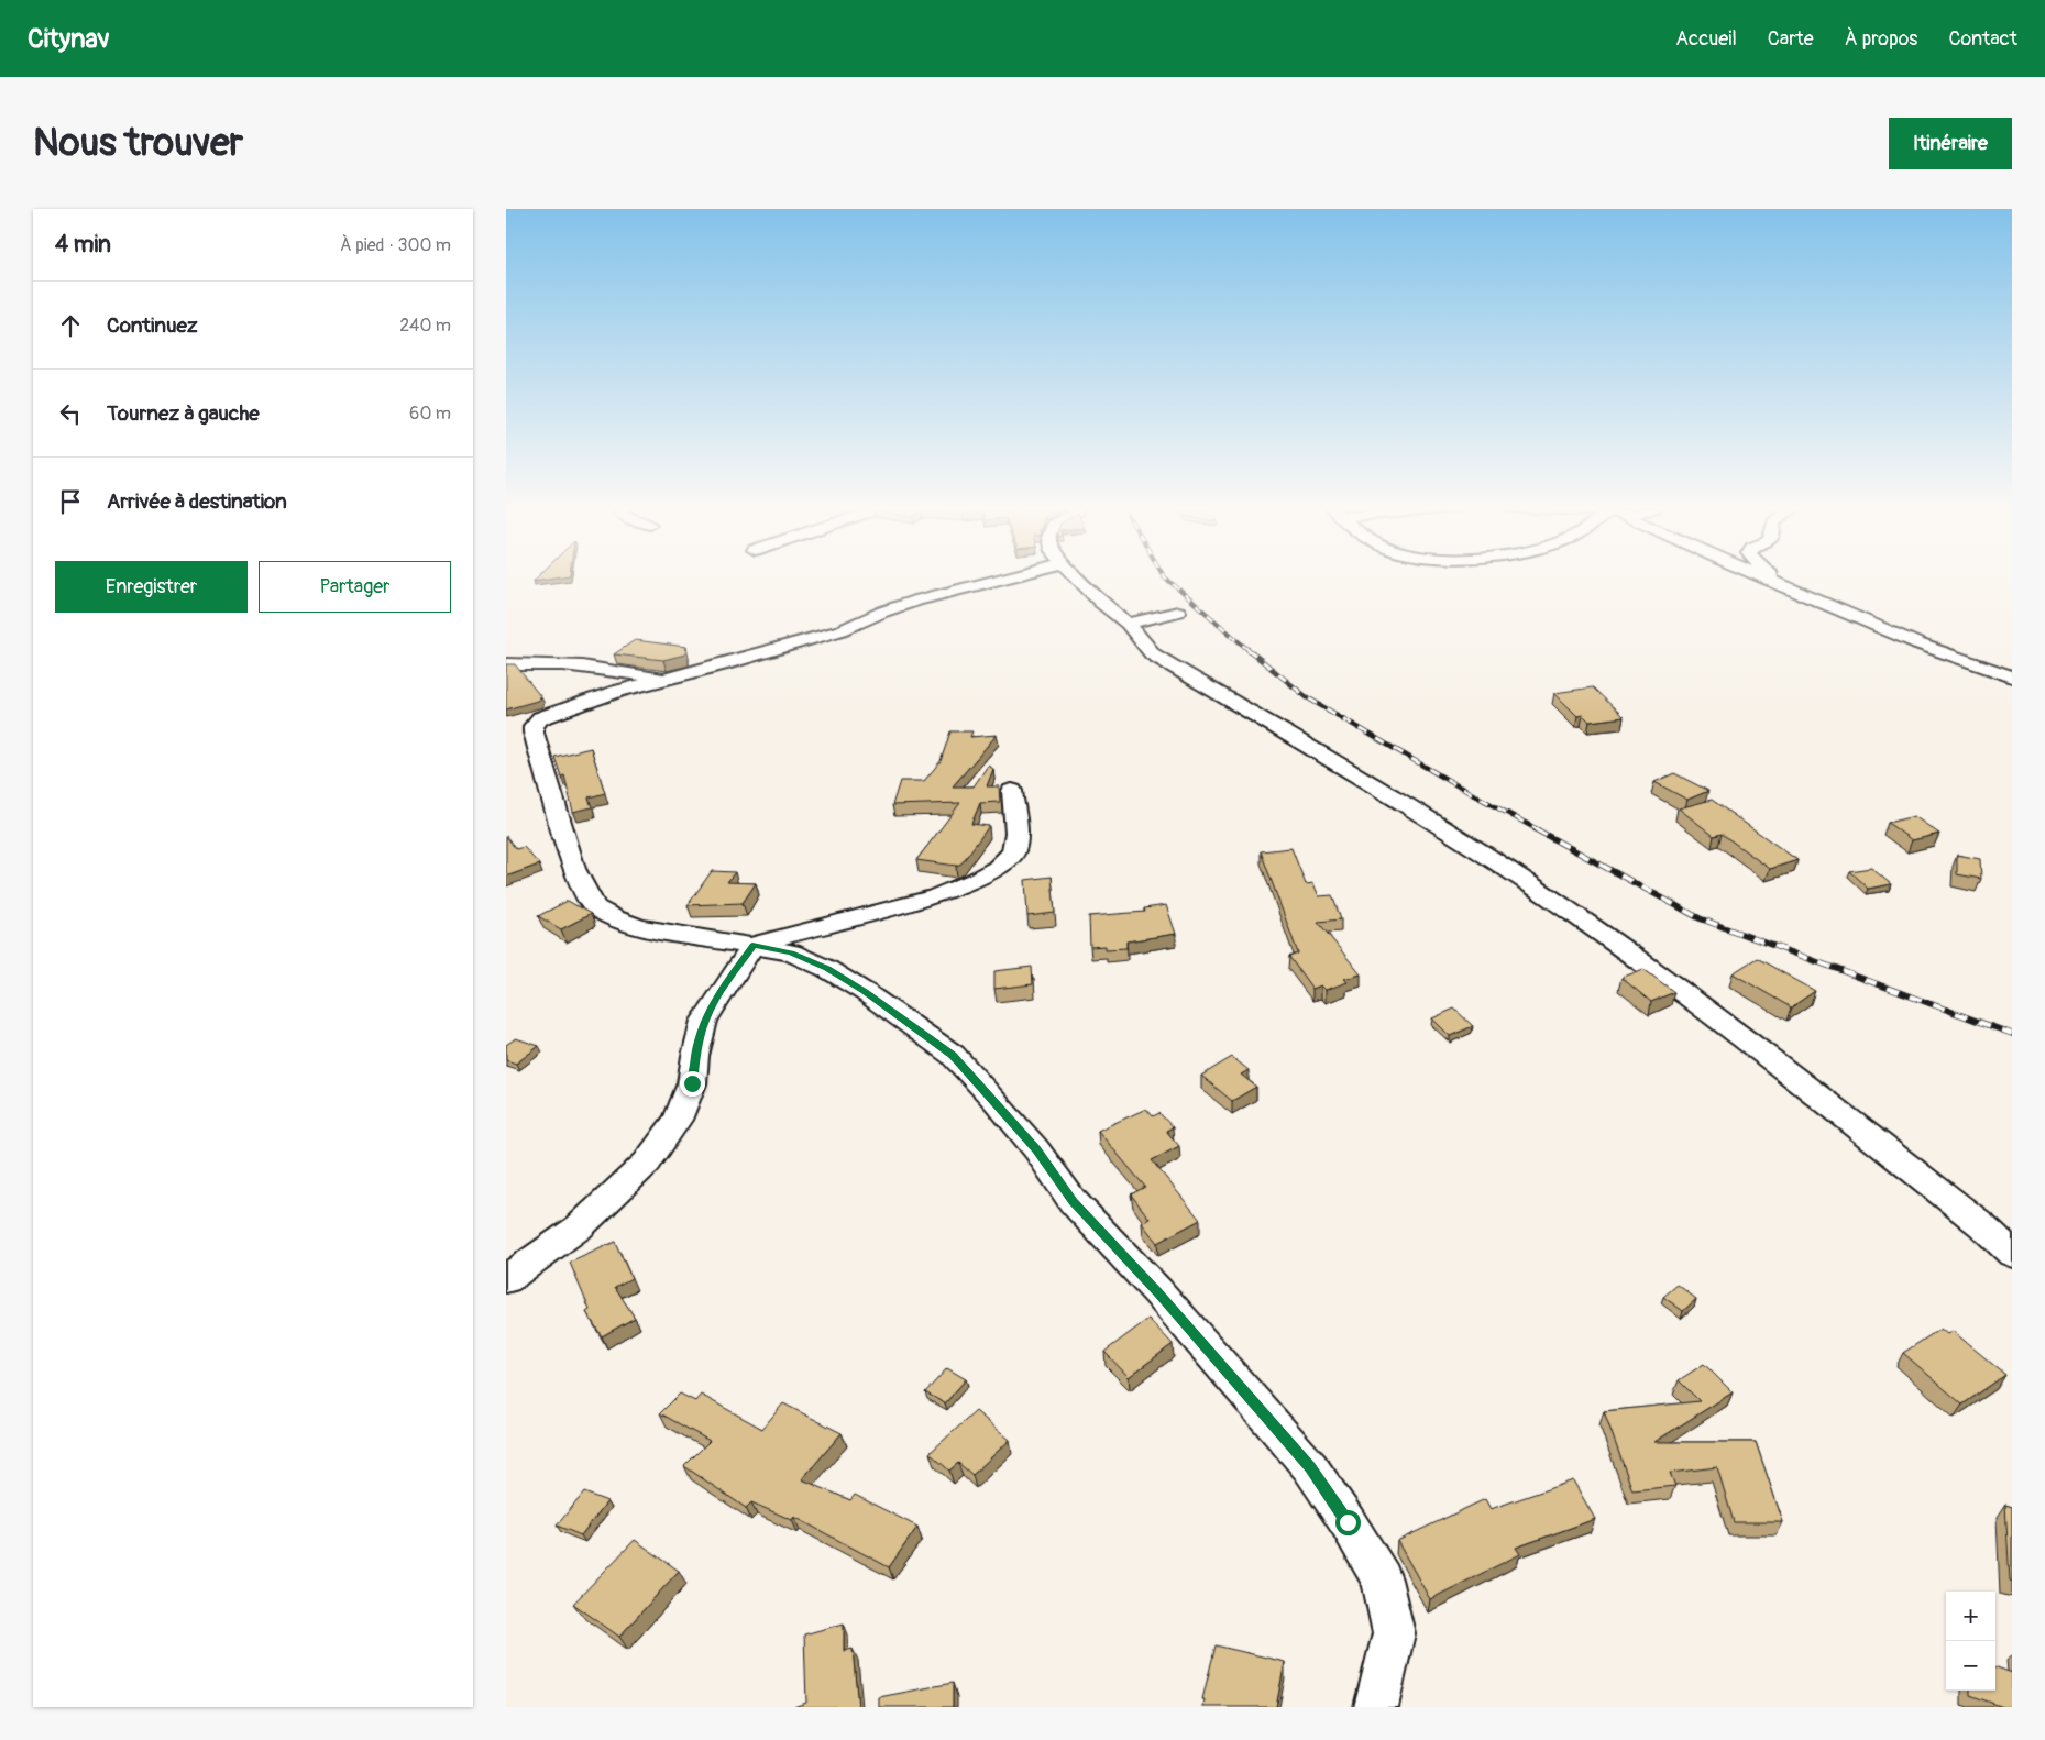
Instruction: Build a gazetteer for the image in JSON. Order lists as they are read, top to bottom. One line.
{"page":{"header":"Citynav","nav":["Accueil","Carte","À propos","Contact"],"buttons":["Itinéraire",["Enregistrer","Partager"]],"title":"Nous trouver","heading":["4 min","À pied · 300 m"],"list":[["Continuez","240 m"],["Tournez à gauche","60 m"],"Arrivée à destination"],"map_buttons":["+","−"]}}
